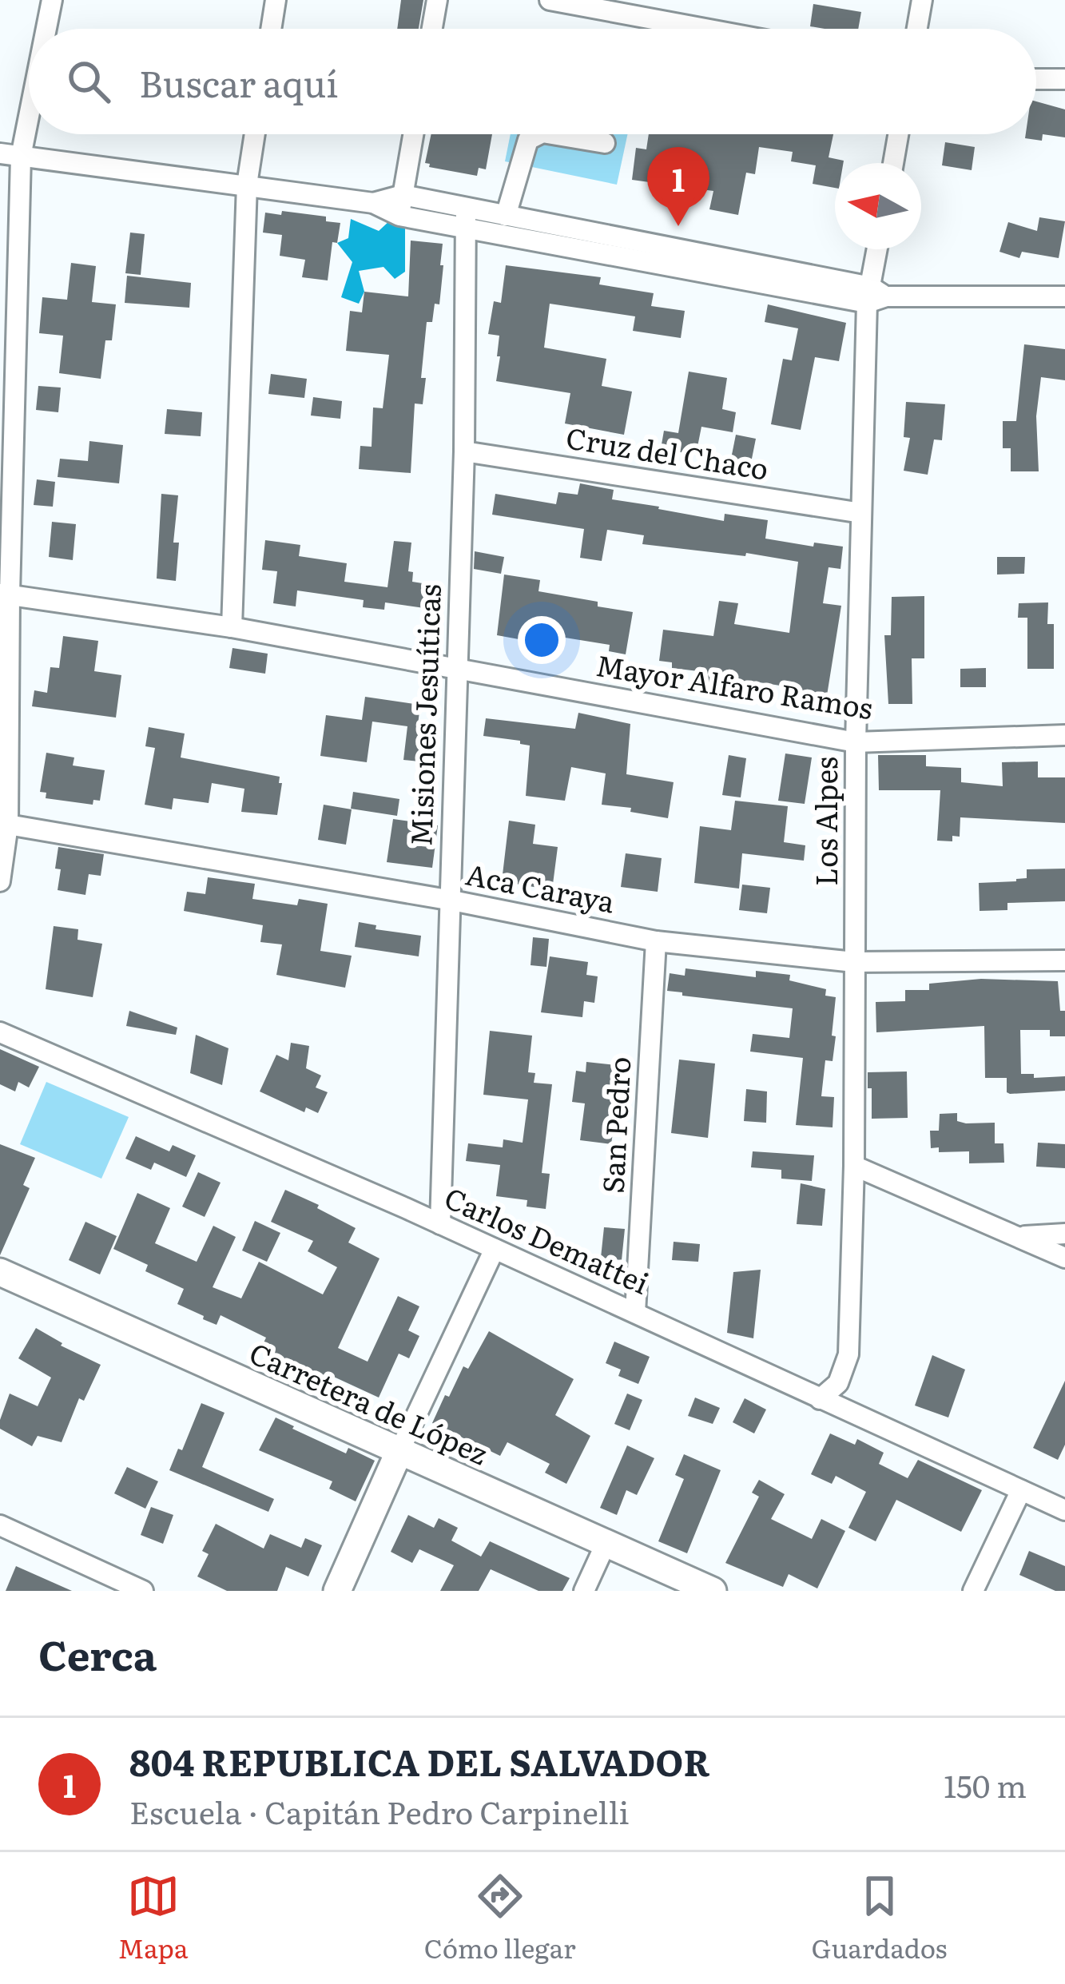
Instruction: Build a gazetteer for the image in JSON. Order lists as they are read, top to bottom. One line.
{"streets":{"main road":["Carretera de López"],"street":["Cruz del Chaco","Mayor Alfaro Ramos","Misiones Jesuíticas","Los Alpes","Aca Caraya","San Pedro","Carlos Demattei"]},"crossings":[["Cruz del Chaco","Misiones Jesuíticas"],["Cruz del Chaco","Los Alpes"],["Mayor Alfaro Ramos","Misiones Jesuíticas"],["Mayor Alfaro Ramos","Los Alpes"],["Misiones Jesuíticas","Aca Caraya"],["Misiones Jesuíticas","Carlos Demattei"],["Los Alpes","Aca Caraya"],["Los Alpes","Carlos Demattei"],["Aca Caraya","San Pedro"],["San Pedro","Carlos Demattei"]],"north":"left","page":{"search":"Buscar aquí","pins":"1","heading":"Cerca","list":[{"mark":"1","name":"804 REPUBLICA DEL SALVADOR","note":"Escuela · Capitán Pedro Carpinelli","value":"150 m"}],"nav":["Mapa","Cómo llegar","Guardados"]}}
